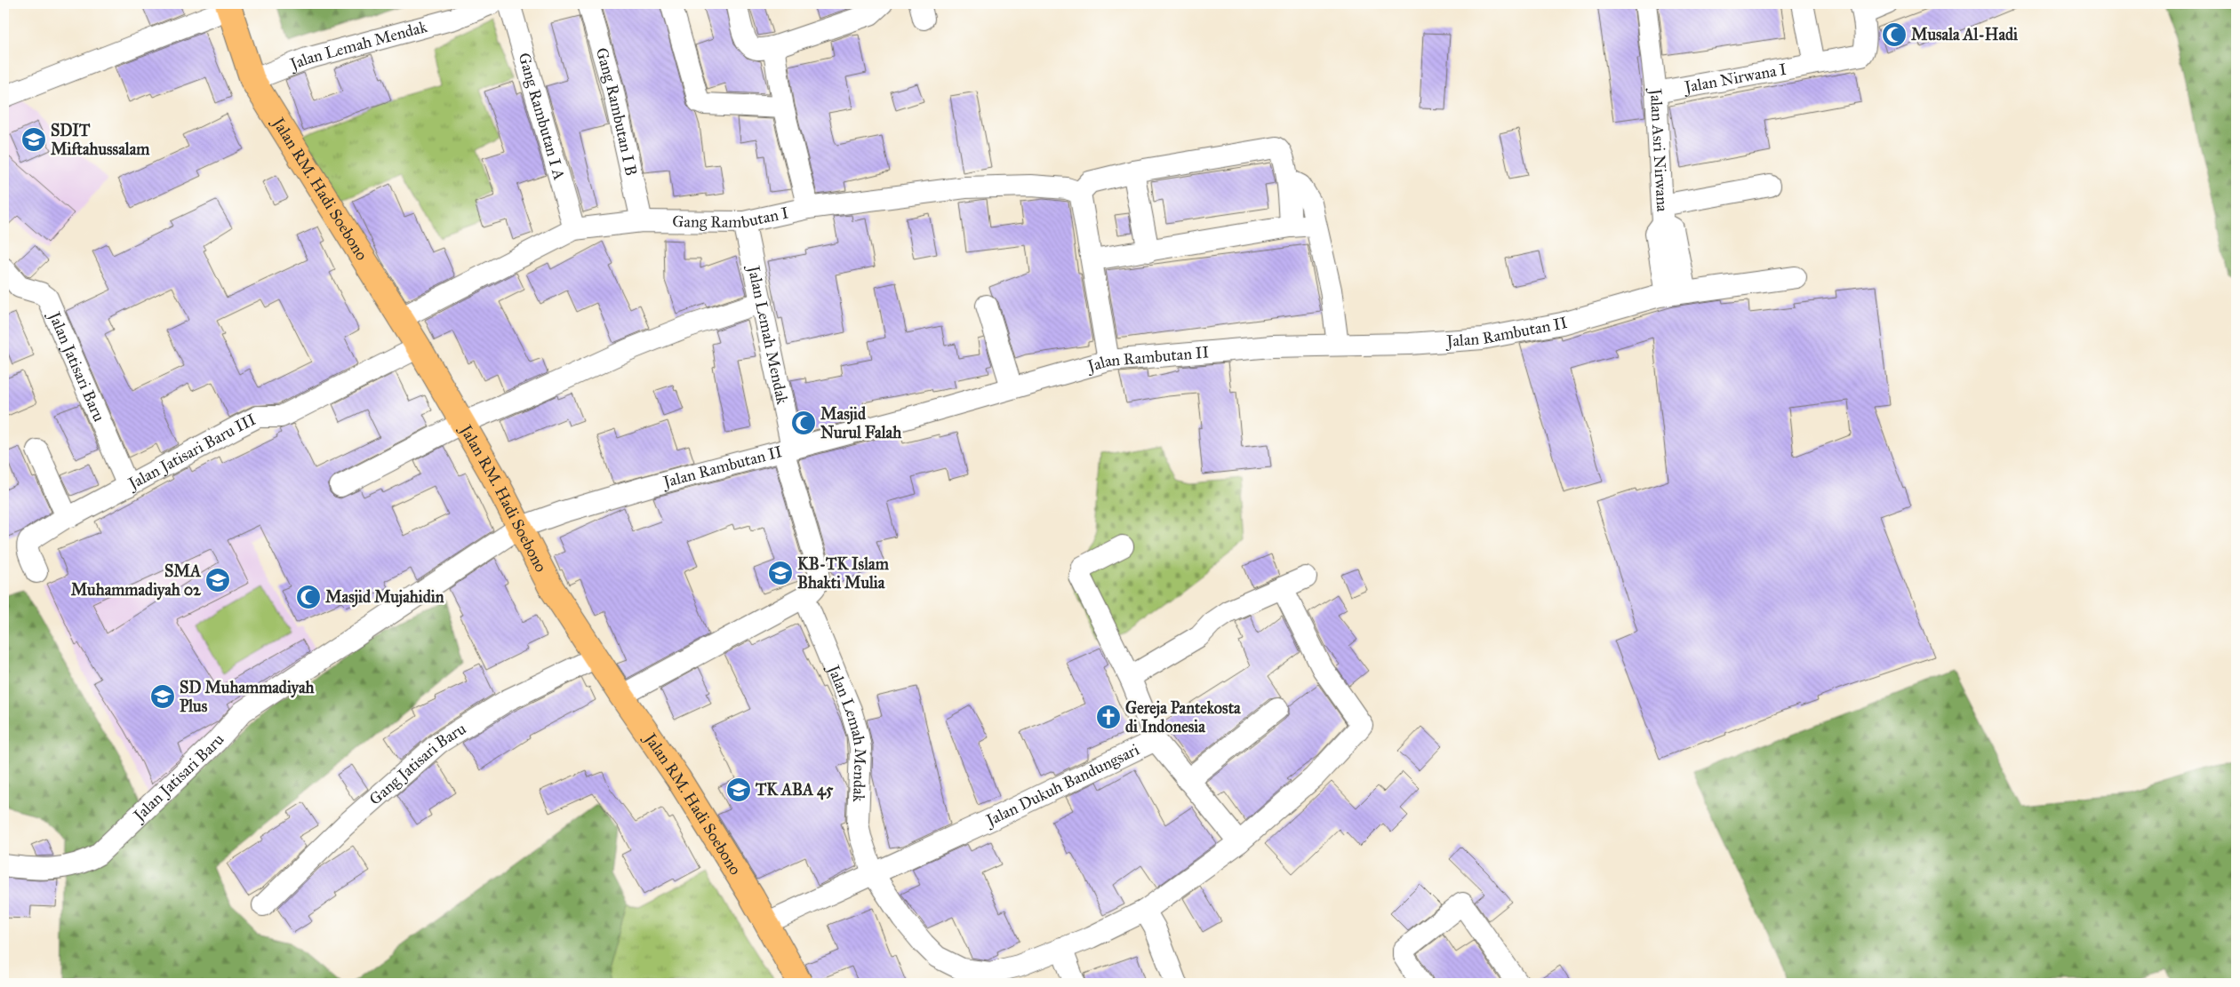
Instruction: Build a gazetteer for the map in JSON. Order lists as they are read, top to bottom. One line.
{"streets":{"main road":["Jalan RM. Hadi Soebono"],"street":["Jalan Lemah Mendak","Jalan Nirwana I","Gang Rambutan I B","Gang Rambutan I A","Jalan Asri Nirwana","Gang Rambutan I","Jalan Rambutan II","Jalan Jatisari Baru","Jalan Jatisari Baru III","Gang Jatisari Baru","Jalan Dukuh Bandungsari"]},"crossings":[["Jalan Lemah Mendak","Jalan RM. Hadi Soebono"],["Jalan Lemah Mendak","Gang Rambutan I"],["Jalan Lemah Mendak","Jalan Rambutan II"],["Jalan Lemah Mendak","Jalan Dukuh Bandungsari"],["Jalan Nirwana I","Jalan Asri Nirwana"],["Gang Rambutan I B","Gang Rambutan I"],["Gang Rambutan I A","Gang Rambutan I"],["Jalan Asri Nirwana","Jalan Rambutan II"],["Jalan RM. Hadi Soebono","Gang Rambutan I"],["Jalan RM. Hadi Soebono","Jalan Rambutan II"],["Jalan RM. Hadi Soebono","Jalan Jatisari Baru"],["Jalan RM. Hadi Soebono","Jalan Jatisari Baru III"],["Jalan RM. Hadi Soebono","Gang Jatisari Baru"],["Jalan RM. Hadi Soebono","Jalan Dukuh Bandungsari"],["Jalan Rambutan II","Jalan Jatisari Baru"],["Jalan Jatisari Baru","Jalan Jatisari Baru III"]],"places":{"mosque":["Musala Al-Hadi","Masjid Nurul Falah","Masjid Mujahidin"],"school or university":["SDIT Miftahussalam","KB-TK Islam Bhakti Mulia","SMA Muhammadiyah 02","SD Muhammadiyah Plus","TK ABA 45"],"church":["Gereja Pantekosta di Indonesia"]}}
